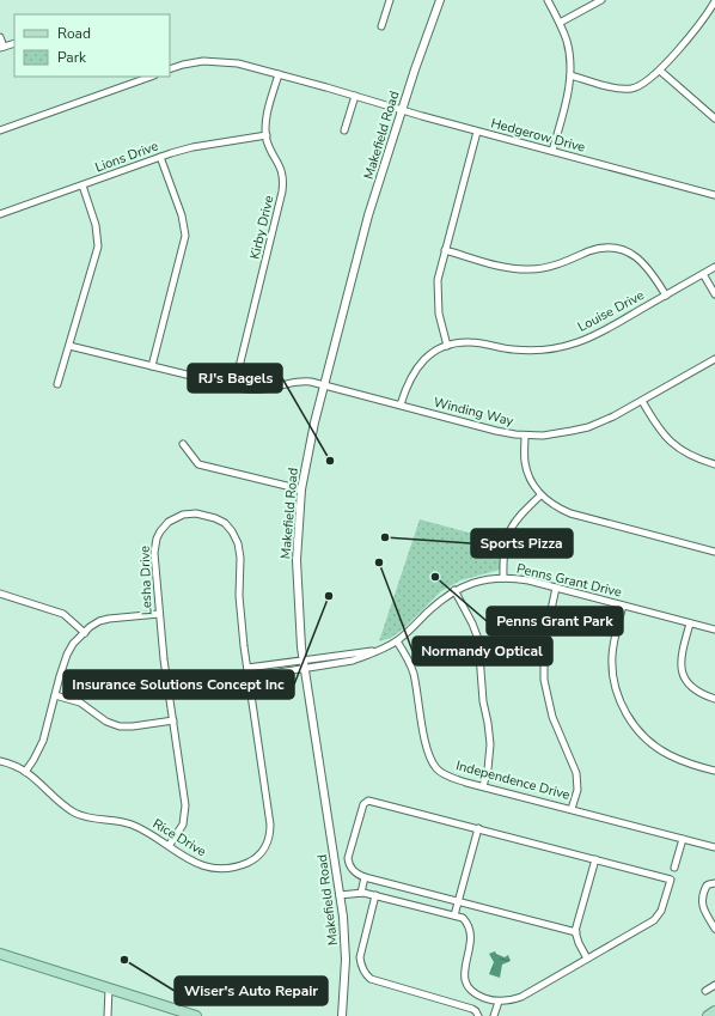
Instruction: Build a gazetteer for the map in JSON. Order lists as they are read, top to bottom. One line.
{"streets":{"street":["Makefield Road","Hedgerow Drive","Lions Drive","Kirby Drive","Louise Drive","Winding Way","Lesha Drive","Penns Grant Drive","Independence Drive","Rice Drive"]},"crossings":[["Makefield Road","Hedgerow Drive"],["Makefield Road","Winding Way"],["Makefield Road","Penns Grant Drive"],["Hedgerow Drive","Kirby Drive"],["Lions Drive","Kirby Drive"],["Kirby Drive","Winding Way"],["Louise Drive","Winding Way"],["Lesha Drive","Rice Drive"],["Penns Grant Drive","Independence Drive"]],"places":["RJ's Bagels","Sports Pizza","Normandy Optical","Penns Grant Park","Insurance Solutions Concept Inc","Wiser's Auto Repair"],"legend":["Road","Park"]}
